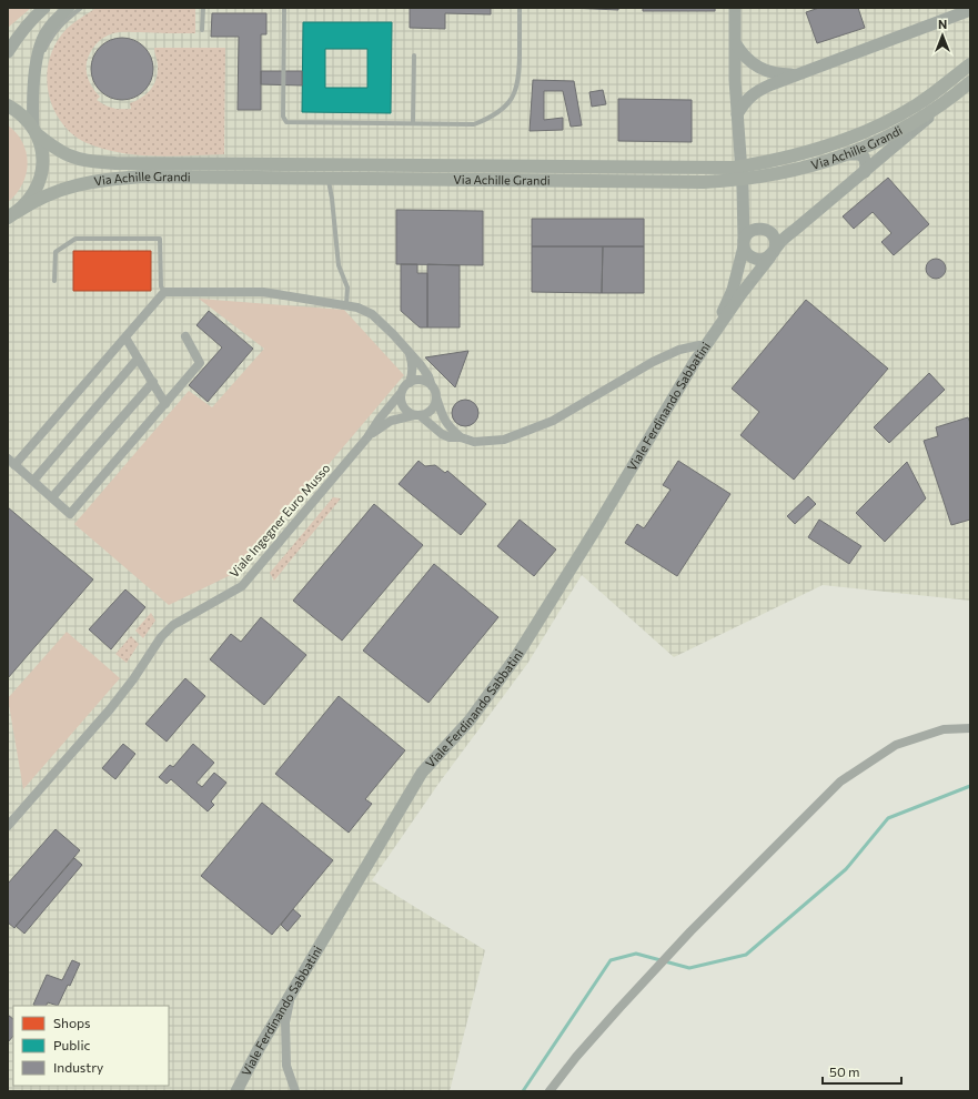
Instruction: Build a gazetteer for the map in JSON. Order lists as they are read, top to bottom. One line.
{"streets":{"main road":["Via Achille Grandi"],"street":["Viale Ferdinando Sabbatini","Viale Ingegner Euro Musso"]},"legend":["Shops","Public","Industry"],"scale_bar":"50 m","north":"top"}
